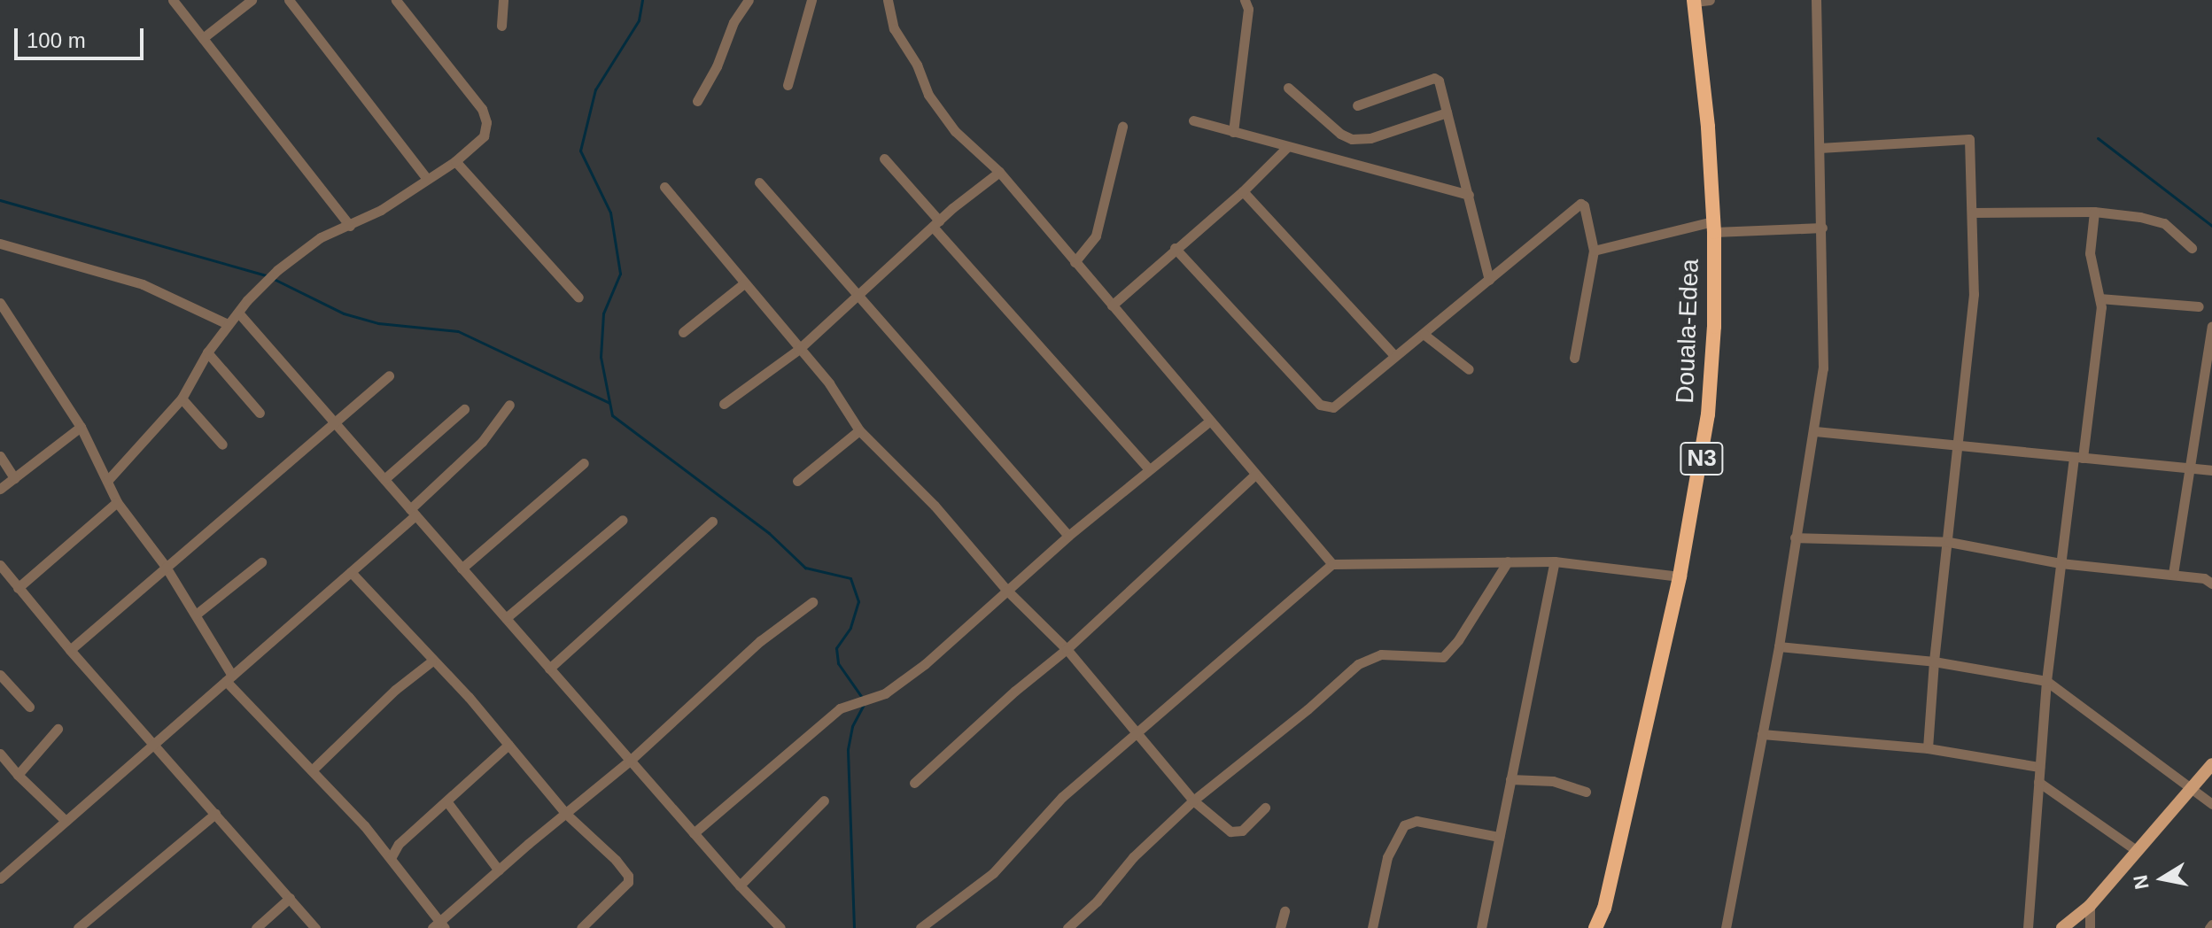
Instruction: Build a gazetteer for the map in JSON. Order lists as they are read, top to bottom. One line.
{"streets":{"highway":["Douala-Edea","N3"]},"scale_bar":"100 m","north":"left"}
